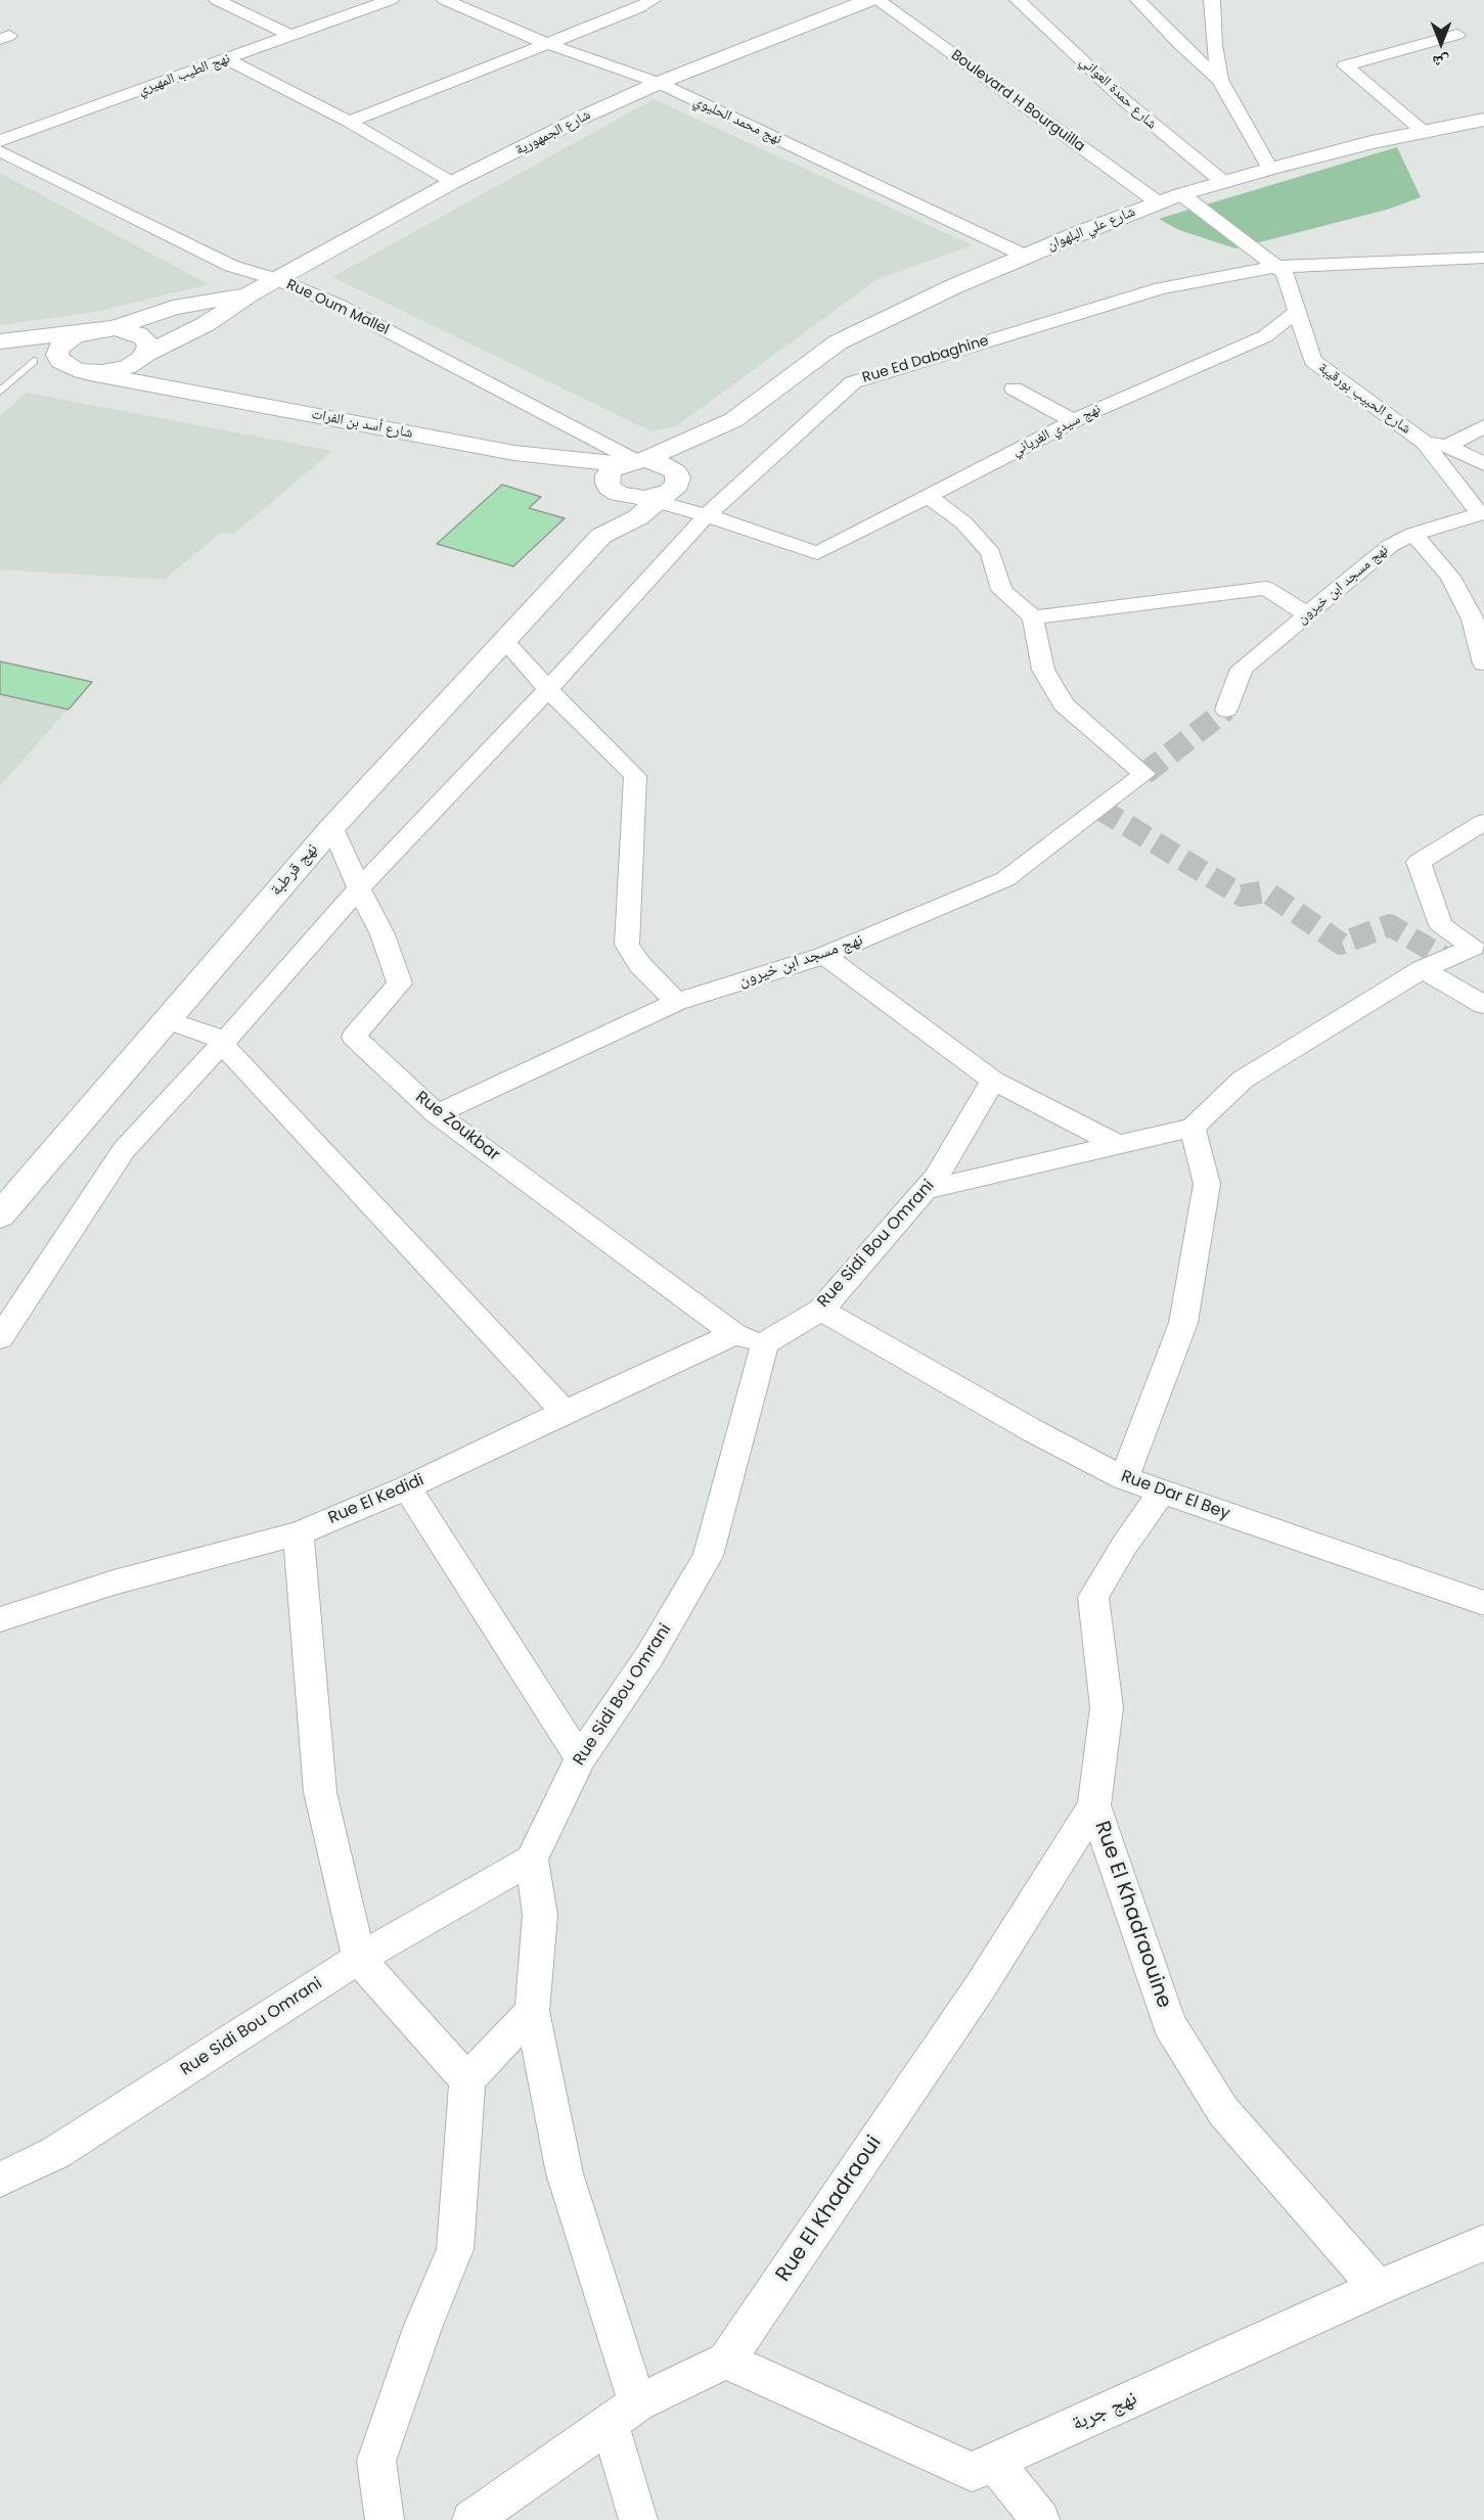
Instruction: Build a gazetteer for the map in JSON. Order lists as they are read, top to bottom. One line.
{"streets":{"street":["نهج الطيب المهيري","شارع حمدة العواني","Boulevard H Bourguilla","نهج محمد الحليوي","شارع الجمهورية","شارع علي البلهوان","Rue Oum Mallel","Rue Ed Dabaghine","شارع الحبيب بورقيبة","شارع أسد بن الفرات","نهج سيدي الغرياني","نهج مسجد ابن خيرون","نهج قرطبة","Rue Zoukbar","Rue Sidi Bou Omrani","Rue Dar El Bey","Rue El Kedidi","Rue El Khadraouine","Rue El Khadraoui","نهج جربة"]},"crossings":[["شارع حمدة العواني","شارع علي البلهوان"],["Boulevard H Bourguilla","شارع علي البلهوان"],["نهج محمد الحليوي","شارع الجمهورية"],["نهج محمد الحليوي","شارع علي البلهوان"],["شارع الجمهورية","Rue Oum Mallel"],["شارع علي البلهوان","شارع الحبيب بورقيبة"],["Rue Ed Dabaghine","شارع الحبيب بورقيبة"],["Rue Ed Dabaghine","نهج سيدي الغرياني"],["Rue Ed Dabaghine","Rue Zoukbar"],["شارع الحبيب بورقيبة","نهج سيدي الغرياني"],["شارع الحبيب بورقيبة","نهج مسجد ابن خيرون"],["نهج مسجد ابن خيرون","Rue Zoukbar"],["نهج قرطبة","Rue Zoukbar"],["Rue Zoukbar","Rue Sidi Bou Omrani"],["Rue Zoukbar","Rue El Kedidi"],["Rue Sidi Bou Omrani","Rue Dar El Bey"],["Rue Dar El Bey","Rue El Khadraouine"],["Rue El Khadraouine","Rue El Khadraoui"],["Rue El Khadraouine","نهج جربة"],["Rue El Khadraoui","نهج جربة"]],"north":"bottom"}
